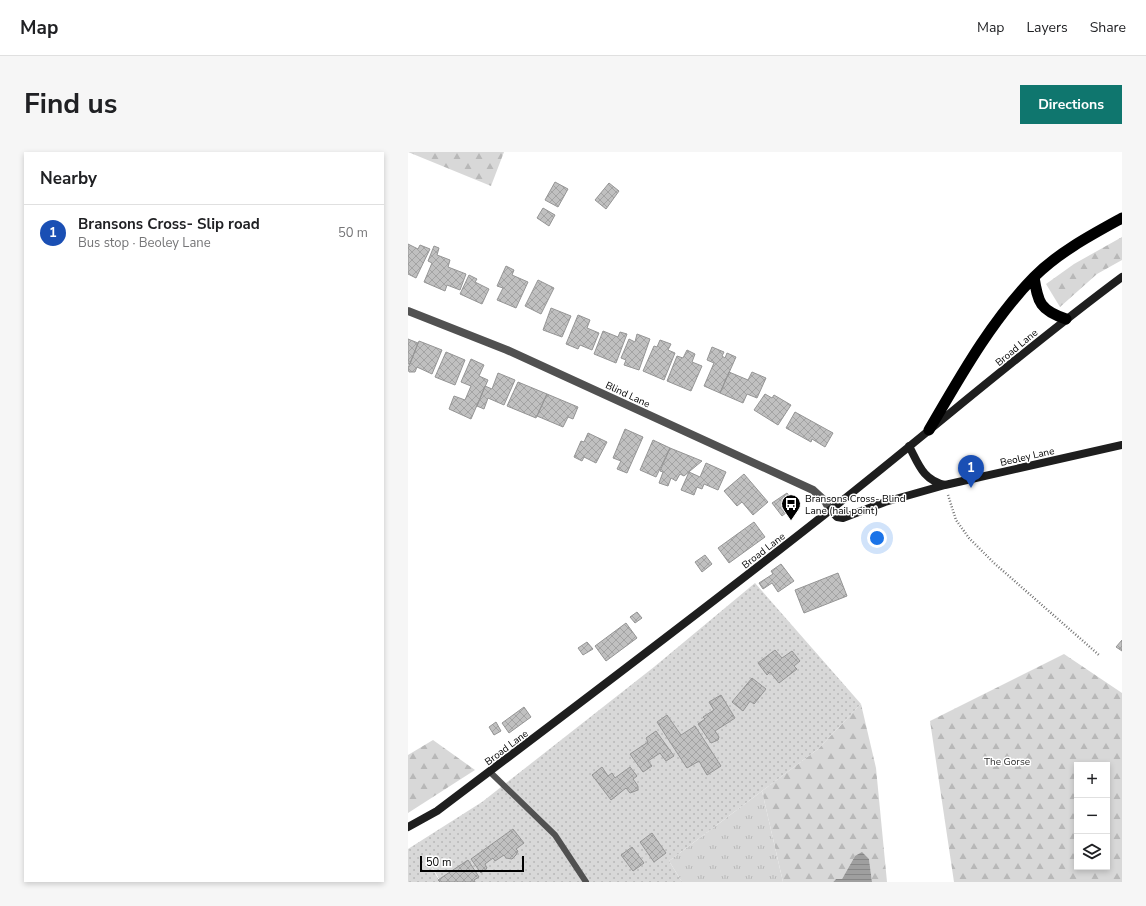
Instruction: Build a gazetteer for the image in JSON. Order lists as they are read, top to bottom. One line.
{"streets":{"main road":["Broad Lane","Beoley Lane"],"street":["Blind Lane"]},"crossings":[["Broad Lane","Blind Lane"],["Broad Lane","Beoley Lane"],["Blind Lane","Beoley Lane"]],"parks":["The Gorse"],"places":{"bus stop":["Bransons Cross- Blind Lane (hail point)"]},"scale_bar":"50 m","page":{"header":"Map","nav":["Map","Layers","Share"],"title":"Find us","buttons":"Directions","heading":"Nearby","list":[{"mark":"1","name":"Bransons Cross- Slip road","note":"Bus stop · Beoley Lane","value":"50 m"}],"pins":"1","map_buttons":["+","−"],"scale":"50 m"}}
